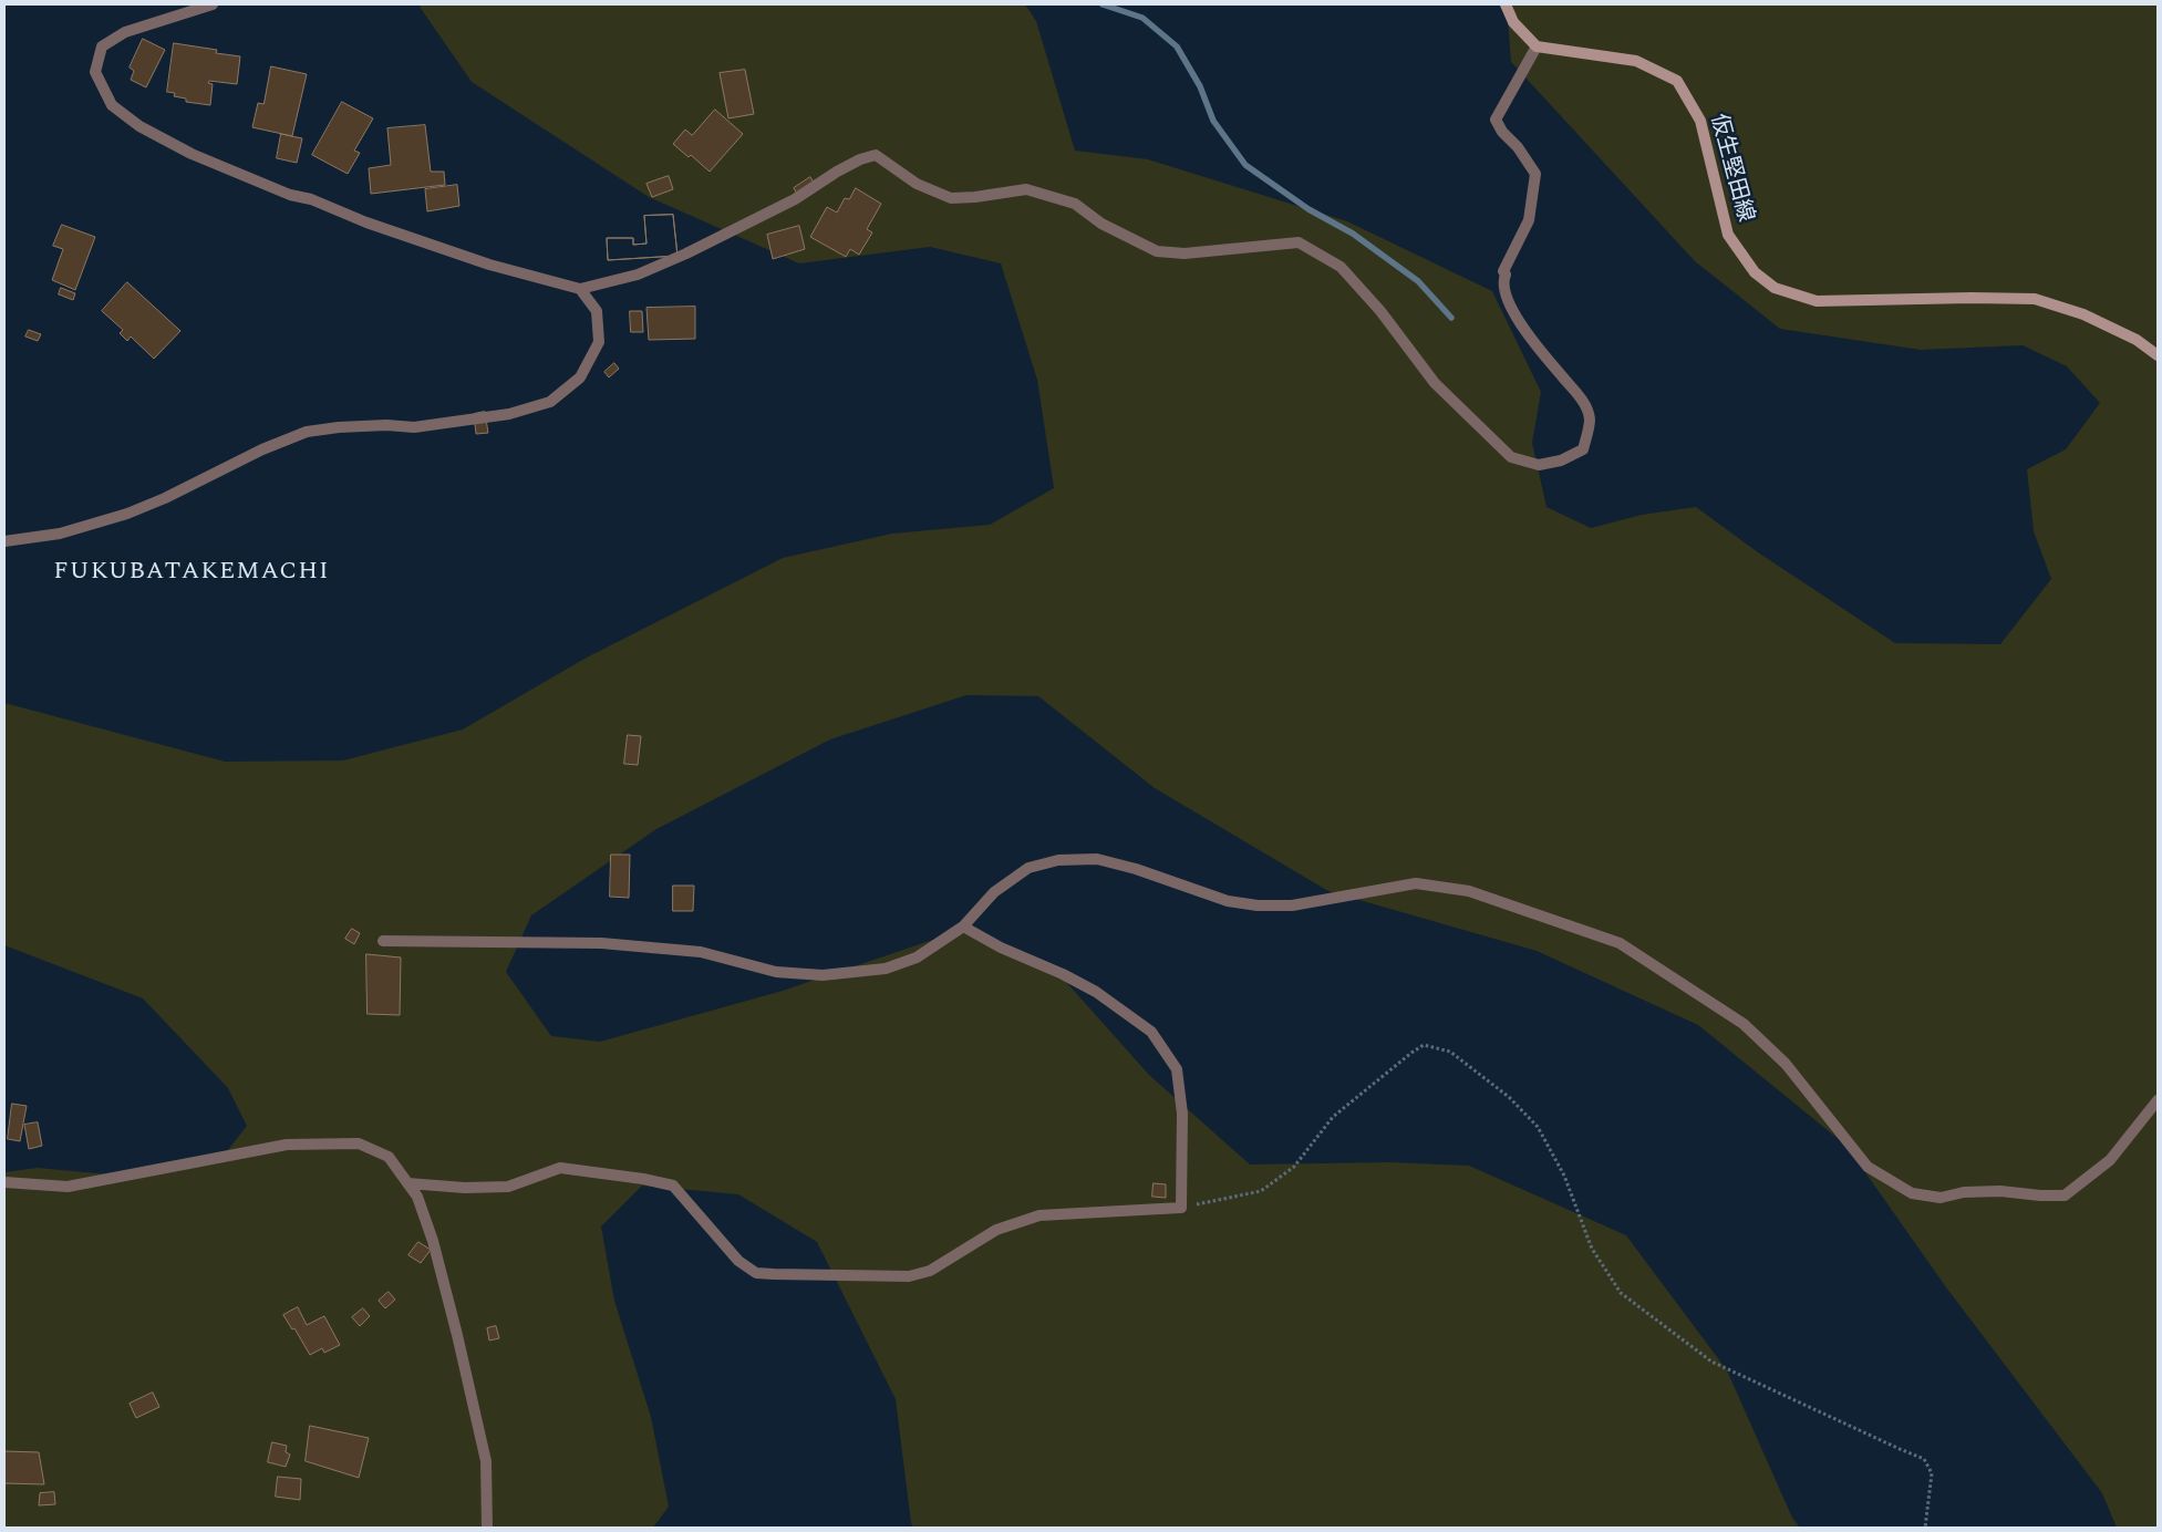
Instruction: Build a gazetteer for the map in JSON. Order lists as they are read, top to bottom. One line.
{"streets":{"main road":["仮生堅田線"]},"districts":["FUKUBATAKEMACHI"]}
